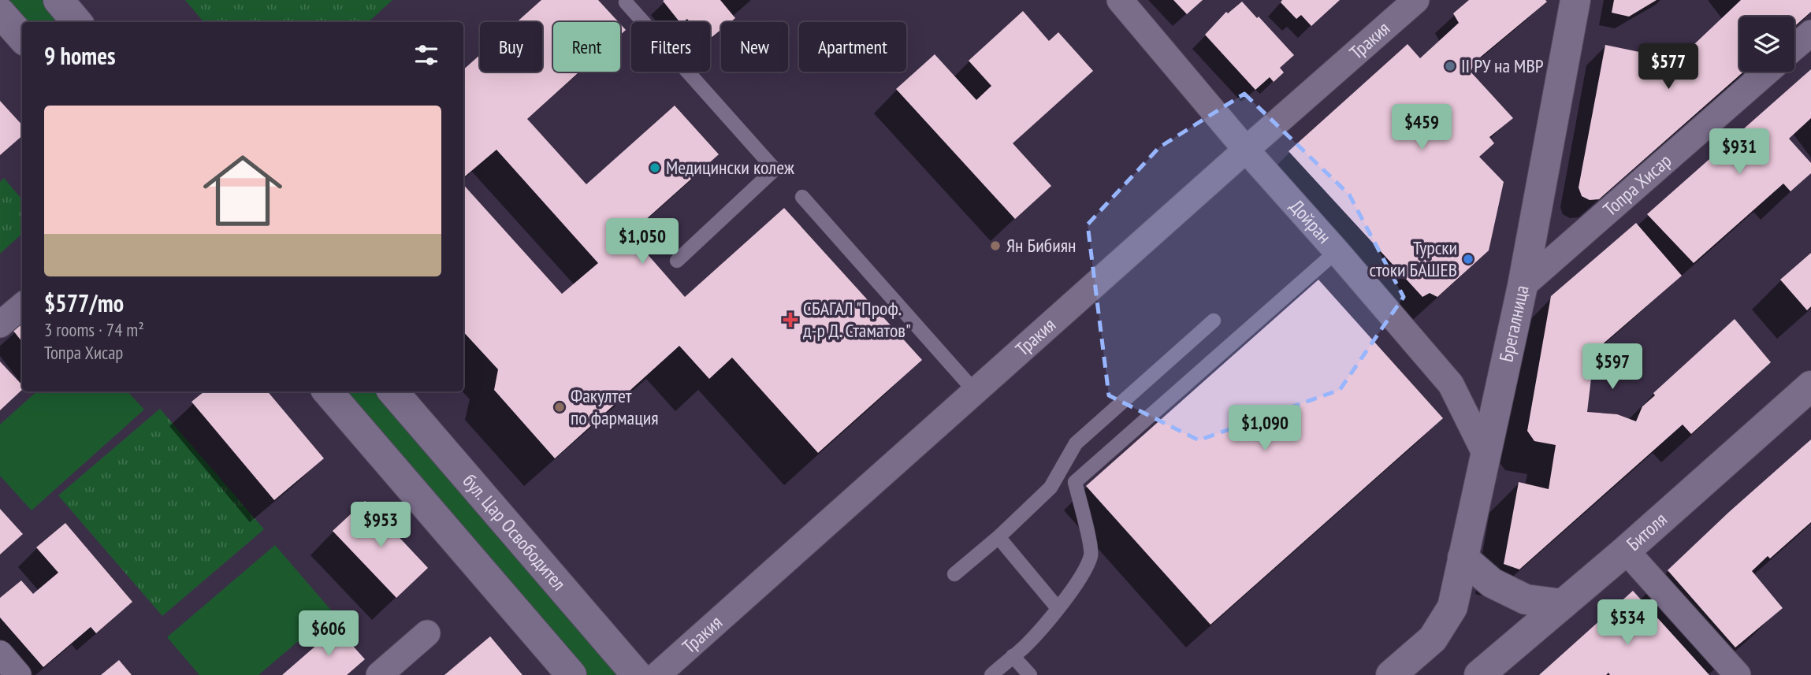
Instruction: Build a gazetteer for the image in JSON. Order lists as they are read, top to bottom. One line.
{"streets":{"street":["Тракия","Топра Хисар","Дойран","Брегалница","бул. Цар Освободител","Битоля"]},"crossings":[["Тракия","Дойран"],["Топра Хисар","Брегалница"],["Дойран","Брегалница"]],"places":{"other":["II РУ на МВР","Медицински колеж","Ян Бибиян","Турски стоки БАШЕВ","Факултет по фармация"],"health":["СБАГАЛ \"Проф. д-р Д. Стаматов\""]},"page":{"chip":["Buy","Rent","Filters","New","Apartment"],"heading":"9 homes","price":["$577","$459","$931","$1,050","$597","$1,090","$953","$534","$606"],"list":[{"name":"$577/mo","note":"3 rooms · 74 m² · Топра Хисар"}]}}
